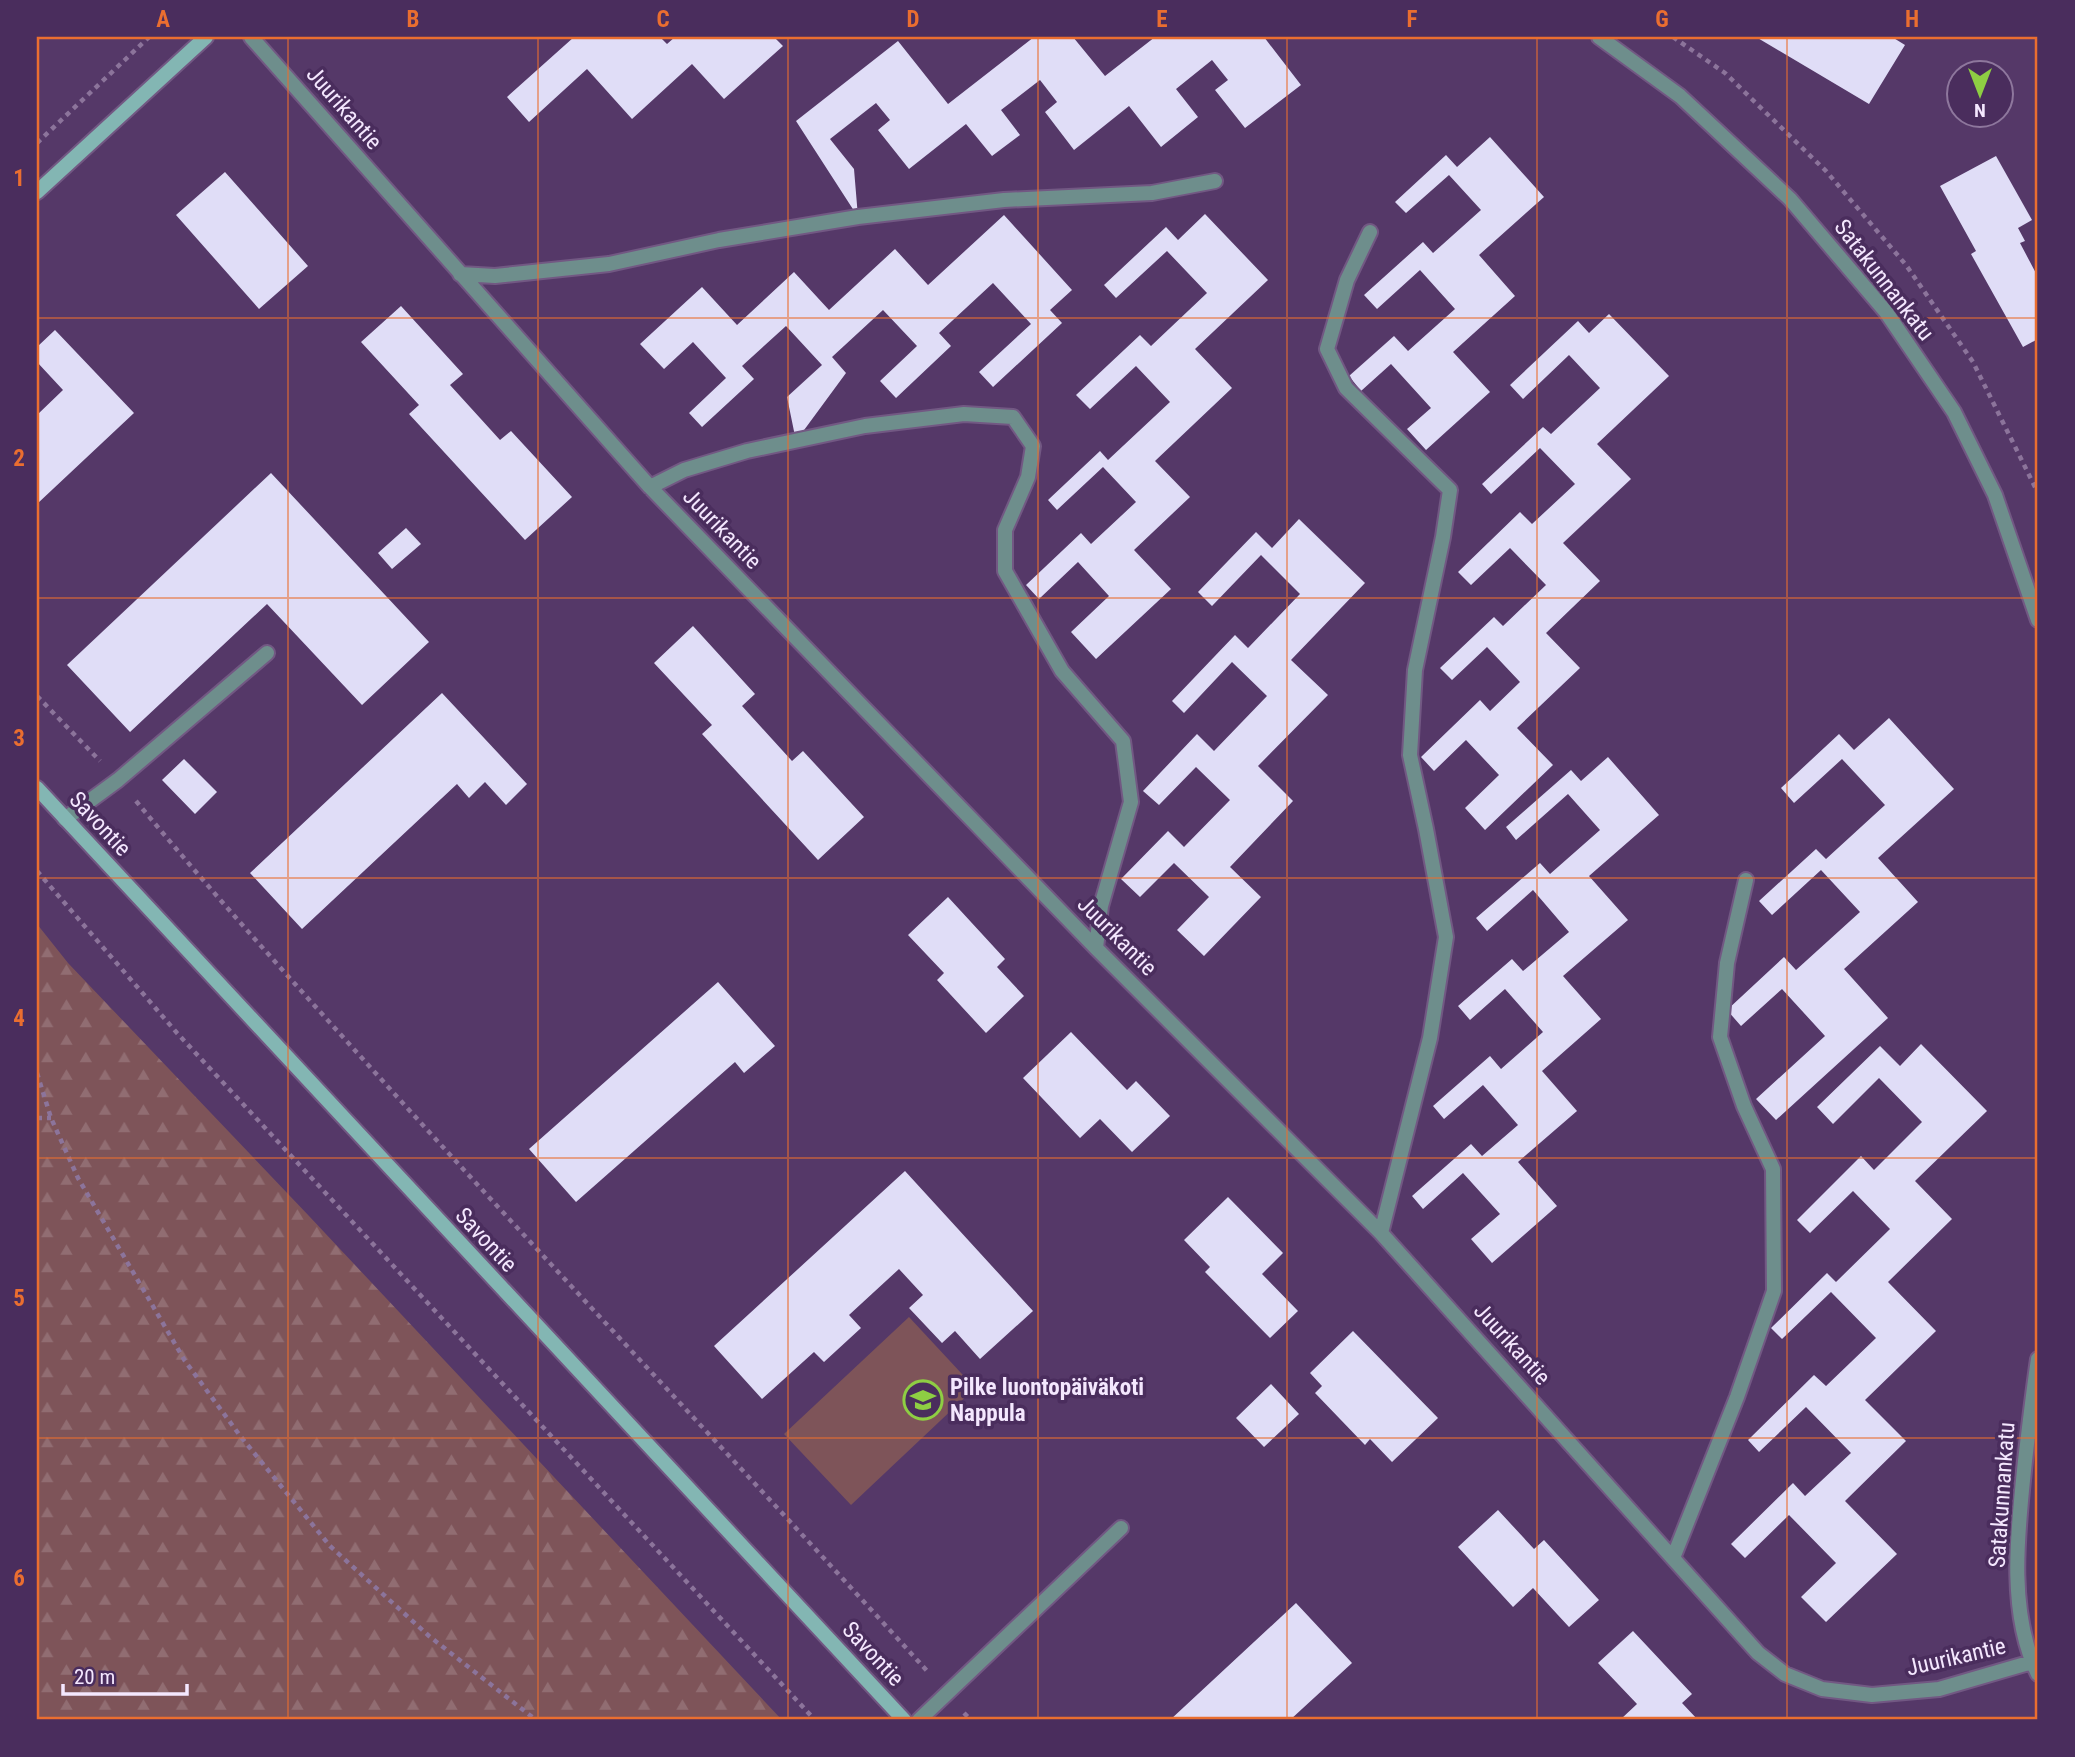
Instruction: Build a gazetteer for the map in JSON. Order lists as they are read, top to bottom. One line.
{"streets":{"street":["Juurikantie","Satakunnankatu","Savontie"]},"crossings":[["Juurikantie","Satakunnankatu"]],"places":{"school or university":["Pilke luontopäiväkoti Nappula"]},"scale_bar":"20 m","north":"bottom","grid":{"columns":["A","B","C","D","E","F","G","H"],"rows":["1","2","3","4","5","6"]}}
